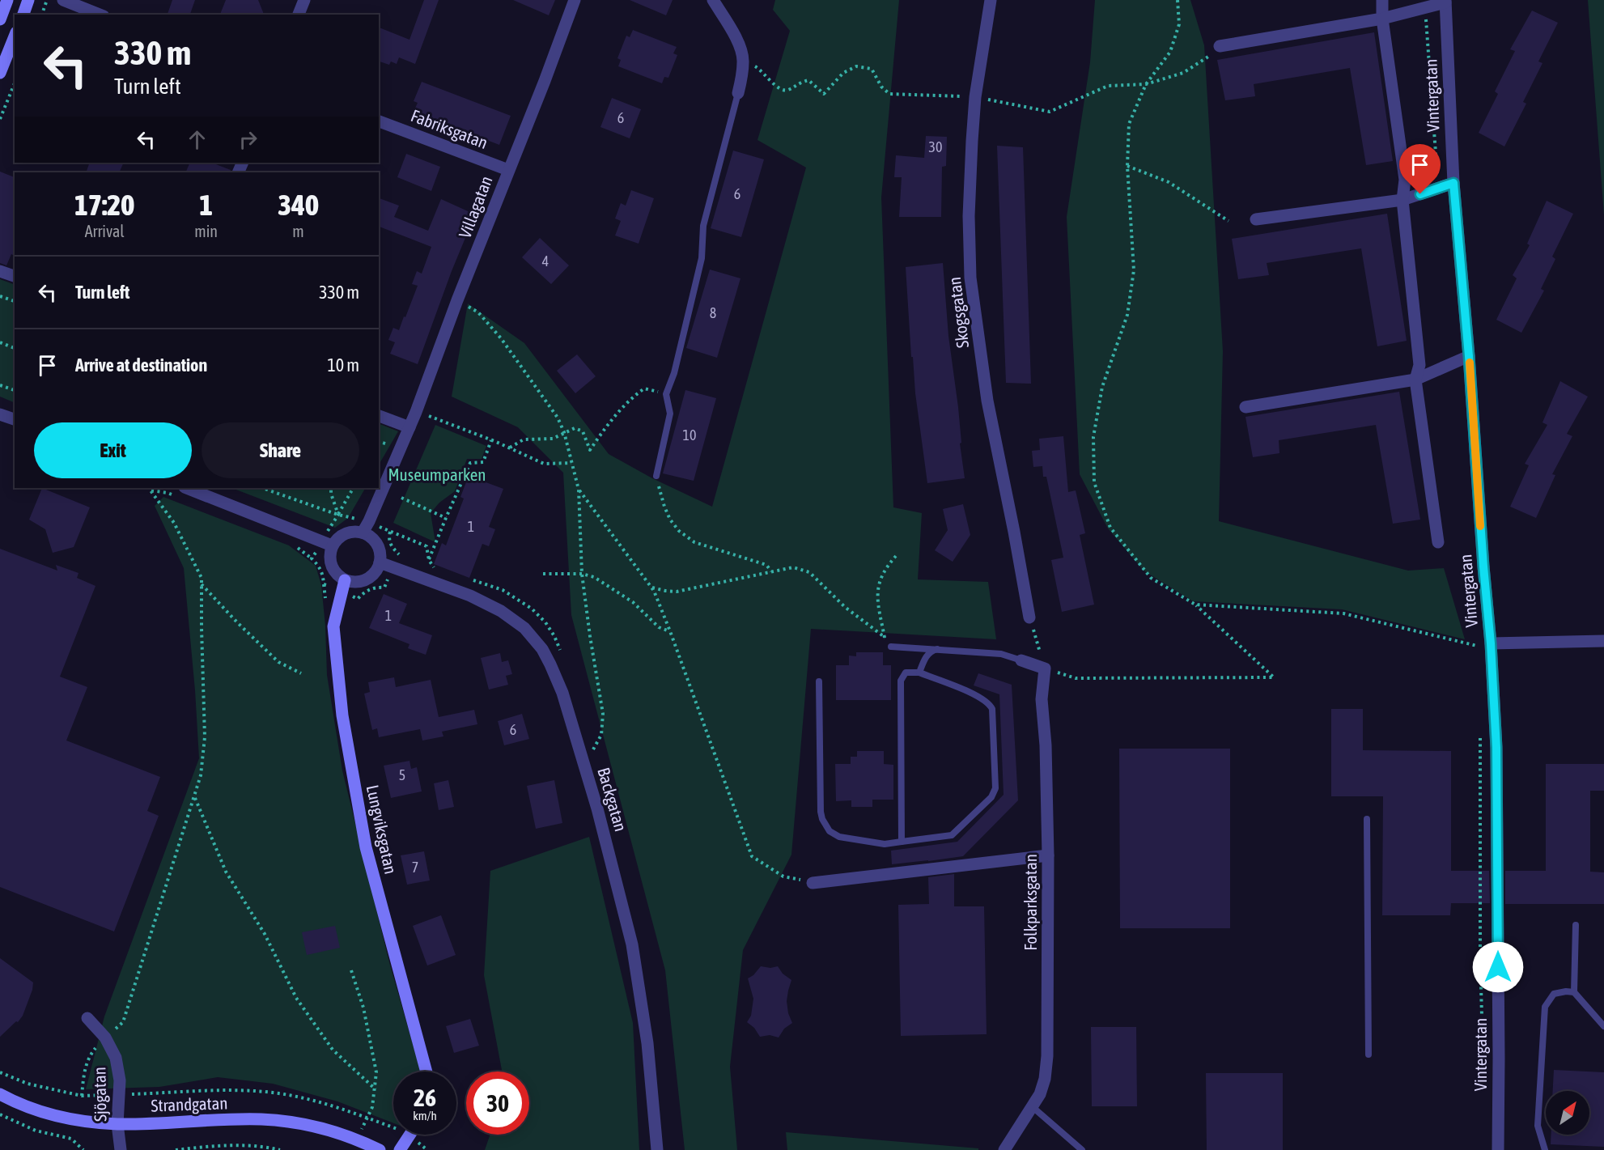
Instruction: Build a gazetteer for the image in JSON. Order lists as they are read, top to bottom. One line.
{"streets":{"street":["Vintergatan","Fabriksgatan","Villagatan","Skogsgatan","Backgatan","Lungviksgatan","Folkparksgatan","Sjögatan","Strandgatan"]},"crossings":[["Fabriksgatan","Villagatan"],["Villagatan","Backgatan"],["Villagatan","Lungviksgatan"],["Backgatan","Lungviksgatan"],["Sjögatan","Strandgatan"]],"parks":["Museumparken"],"house_numbers":["6","30","6","4","8","10","1","1","6","5","7"],"north":"top right","page":{"turn":["330 m","Turn left"],"eta":["17:20","Arrival","1","min","340","m"],"list":[{"name":"Turn left","value":"330 m"},{"name":"Arrive at destination","value":"10 m"}],"buttons":["Exit","Share"],"speed":"26 km/h","limit":"30"}}
